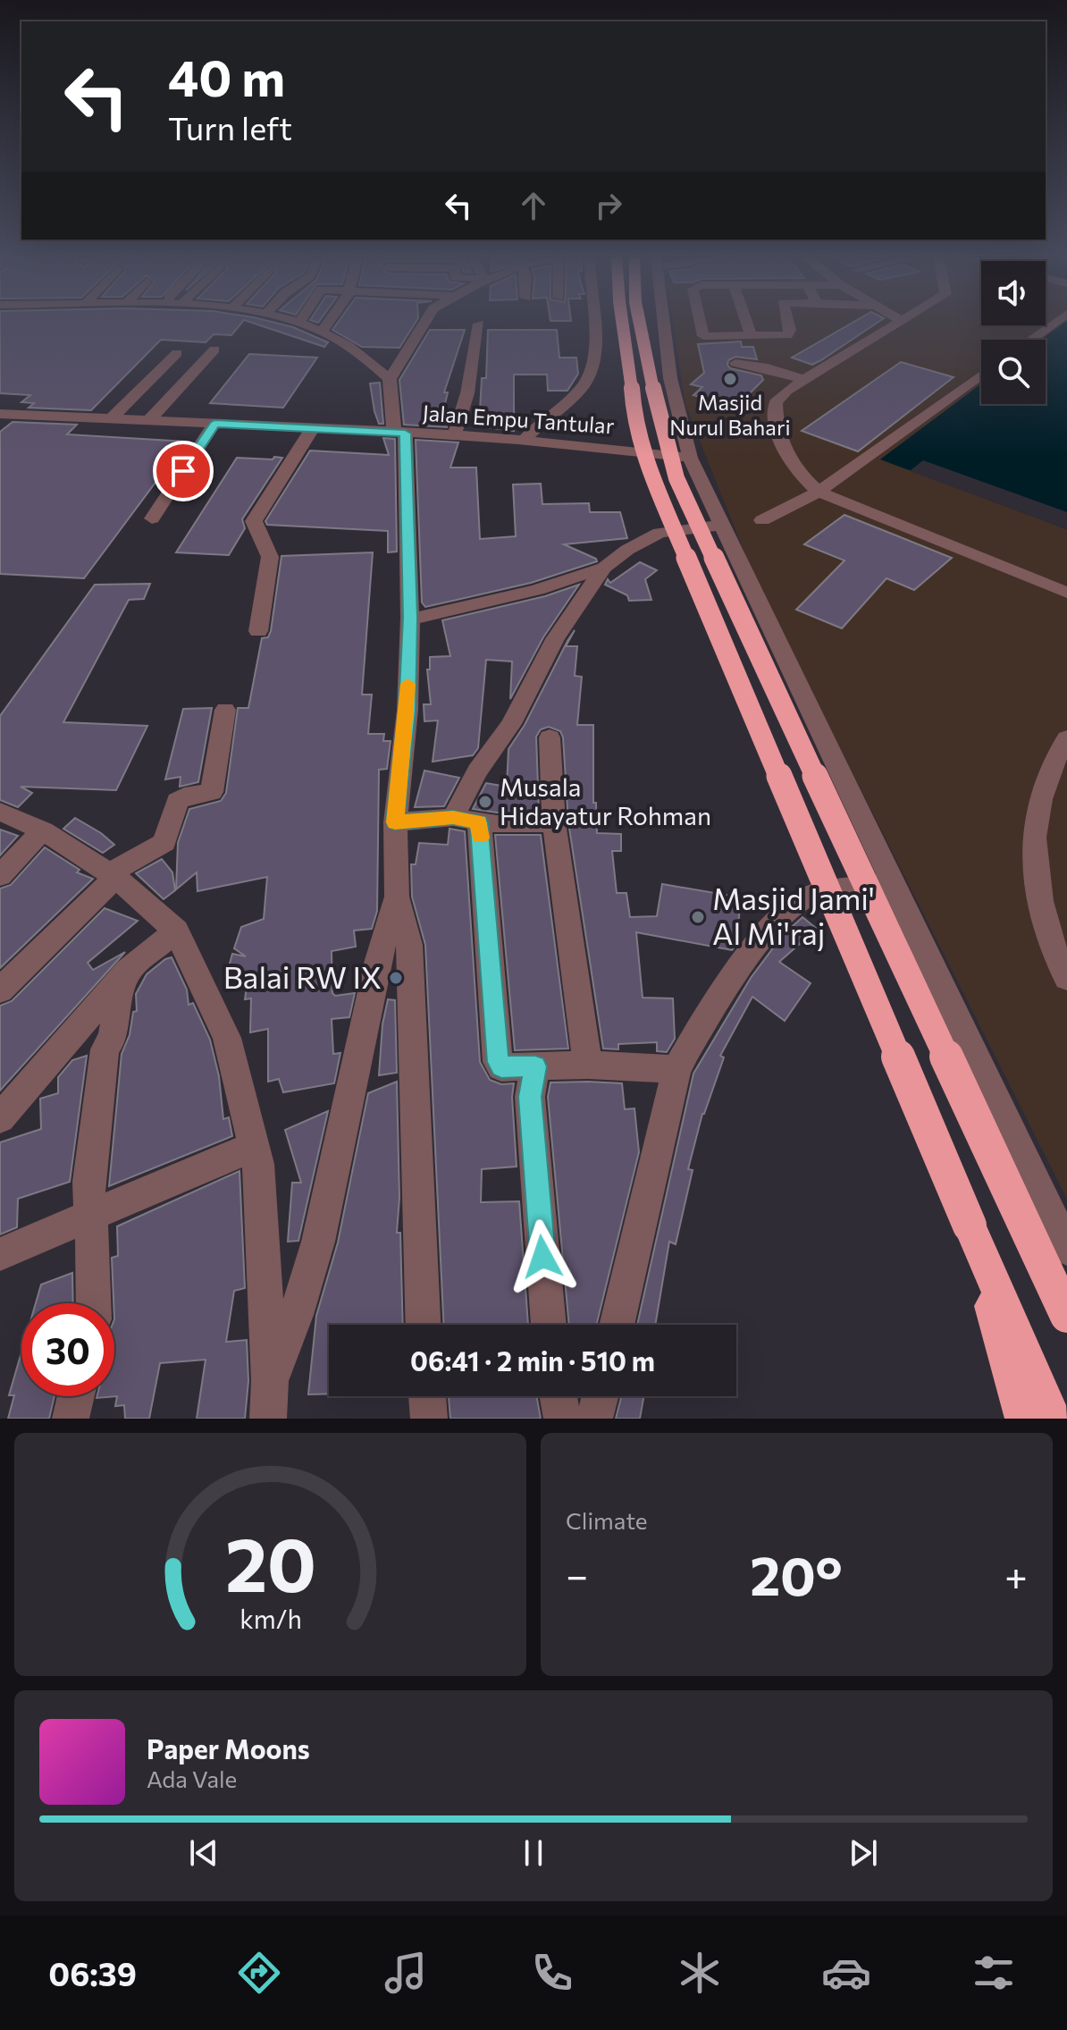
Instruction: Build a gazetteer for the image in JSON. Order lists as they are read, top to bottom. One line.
{"streets":{"street":["Jalan Empu Tantular"]},"places":["Masjid Nurul Bahari","Musala Hidayatur Rohman","Masjid Jami' Al Mi'raj","Balai RW IX"],"page":{"turn":["40 m","Turn left"],"limit":"30","trip":"06:41 · 2 min · 510 m","tile":"Climate","heat":["−","20°","+"],"song":["Paper Moons","Ada Vale"],"tabs":"06:39","gauge":["20","km/h"]}}
